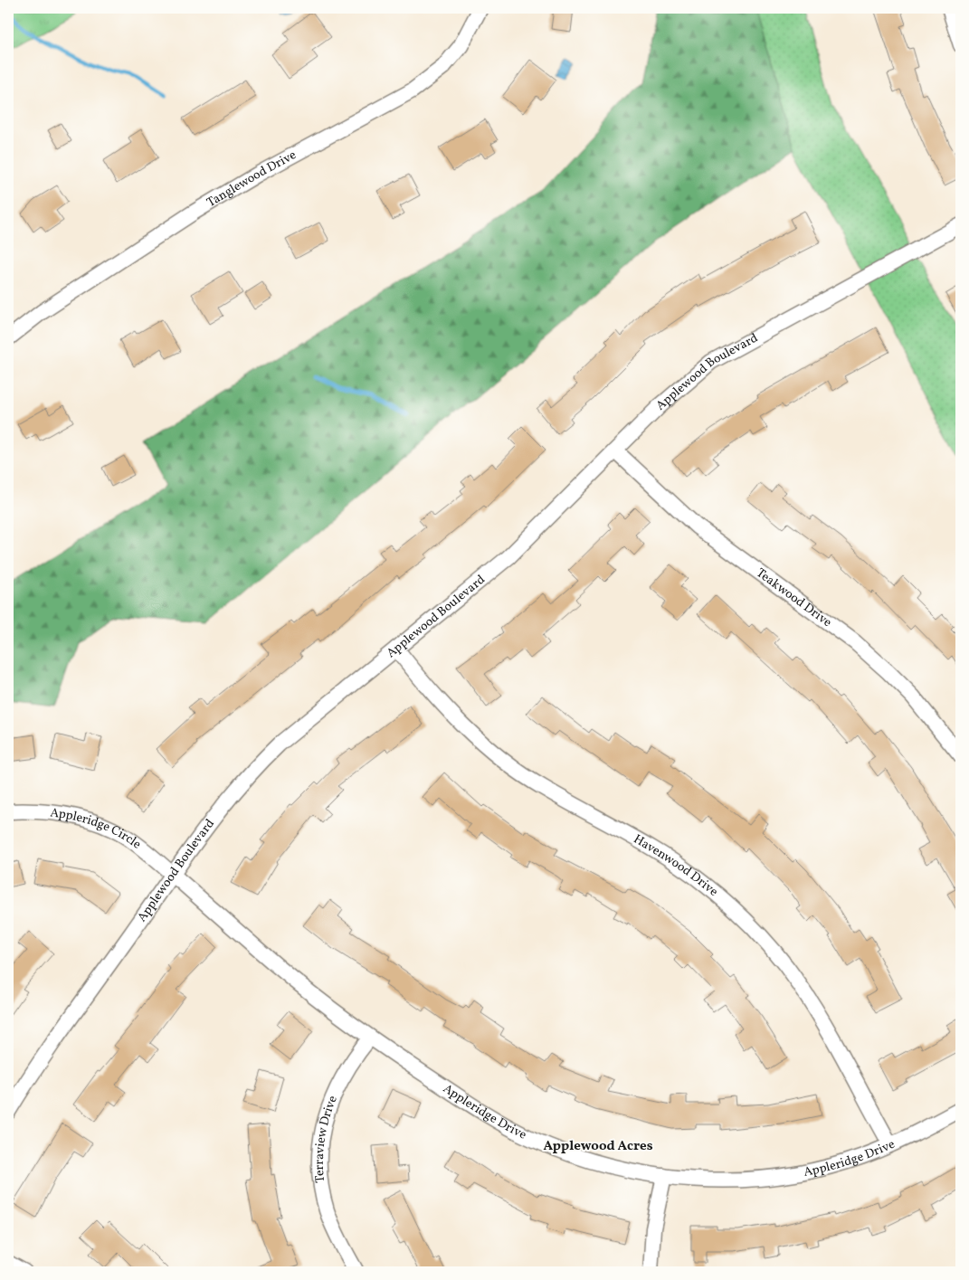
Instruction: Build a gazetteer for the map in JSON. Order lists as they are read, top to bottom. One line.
{"streets":{"street":["Tanglewood Drive","Applewood Boulevard","Teakwood Drive","Appleridge Circle","Havenwood Drive","Appleridge Drive","Terraview Drive"]},"crossings":[["Applewood Boulevard","Teakwood Drive"],["Applewood Boulevard","Appleridge Circle"],["Applewood Boulevard","Havenwood Drive"],["Applewood Boulevard","Appleridge Drive"],["Appleridge Circle","Appleridge Drive"],["Havenwood Drive","Appleridge Drive"],["Appleridge Drive","Terraview Drive"]],"districts":["Applewood Acres"]}
